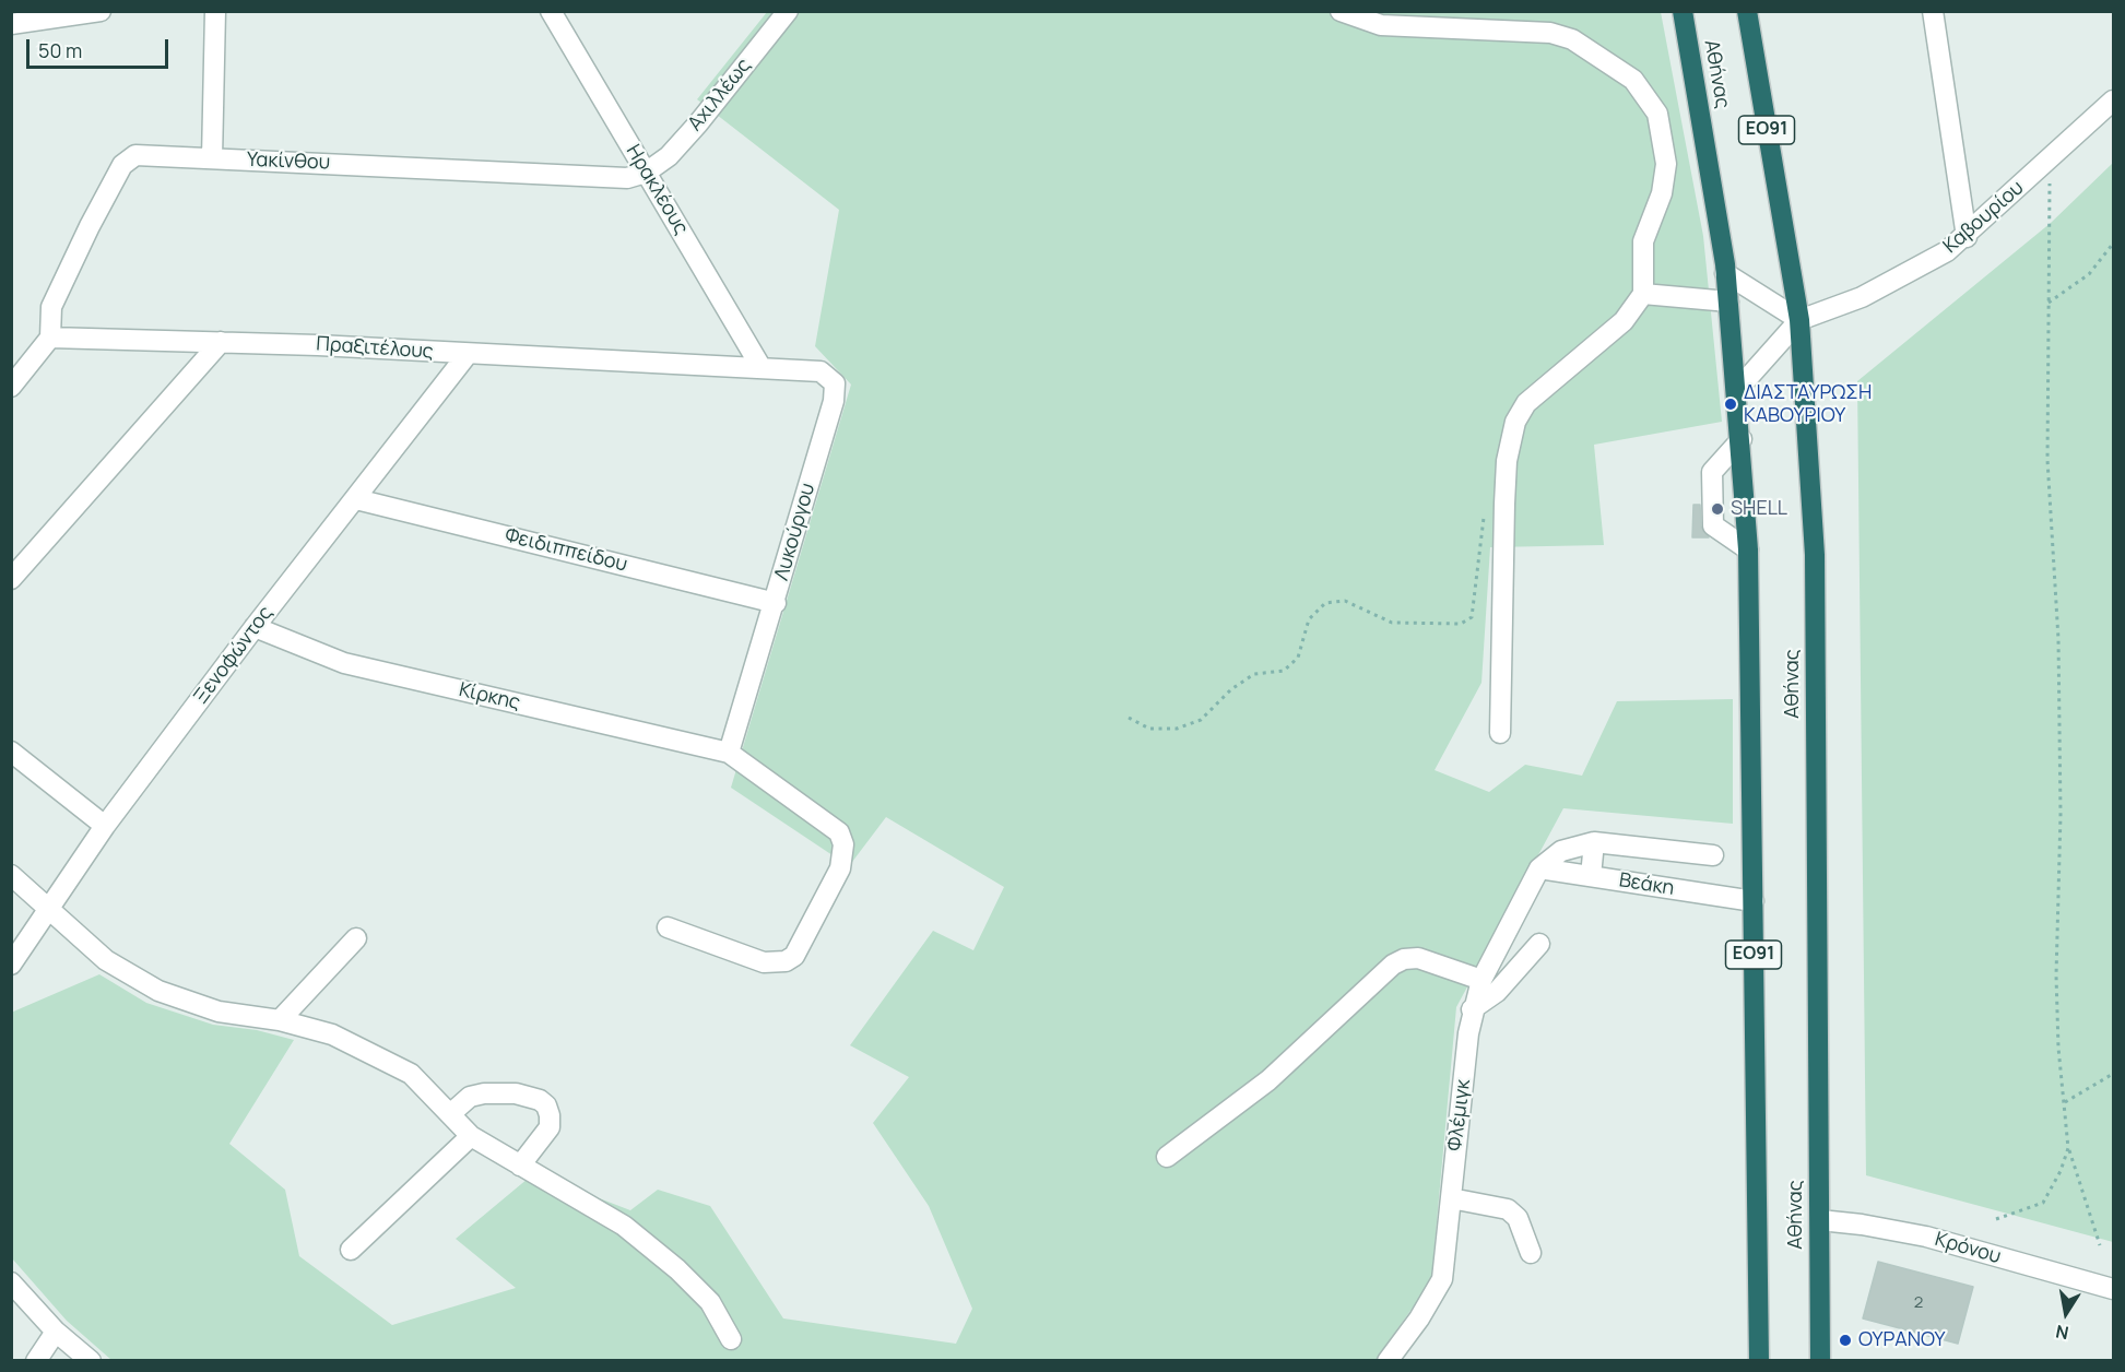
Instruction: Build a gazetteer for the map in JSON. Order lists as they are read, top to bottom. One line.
{"streets":{"highway":["Αθήνας","ΕΟ91"],"street":["Αχιλλέως","Υακίνθου","Ηρακλέους","Καβουρίου","Πραξιτέλους","Λυκούργου","Φειδιππείδου","Ξενοφώντος","Κίρκης","Βεάκη","Φλέμιγκ","Κρόνου"]},"crossings":[["Αθήνας","Καβουρίου"],["Αθήνας","Βεάκη"],["Αθήνας","Κρόνου"],["Αχιλλέως","Υακίνθου"],["Αχιλλέως","Ηρακλέους"],["Υακίνθου","Ηρακλέους"],["Υακίνθου","Πραξιτέλους"],["Ηρακλέους","Πραξιτέλους"],["Ηρακλέους","Λυκούργου"],["Πραξιτέλους","Λυκούργου"],["Πραξιτέλους","Ξενοφώντος"],["Λυκούργου","Φειδιππείδου"],["Λυκούργου","Κίρκης"],["Φειδιππείδου","Ξενοφώντος"],["Ξενοφώντος","Κίρκης"],["Βεάκη","Φλέμιγκ"]],"places":["ΔΙΑΣΤΑΥΡΩΣΗ ΚΑΒΟΥΡΙΟΥ","SHELL","ΟΥΡΑΝΟΥ"],"house_numbers":["2"],"scale_bar":"50 m","north":"bottom"}
